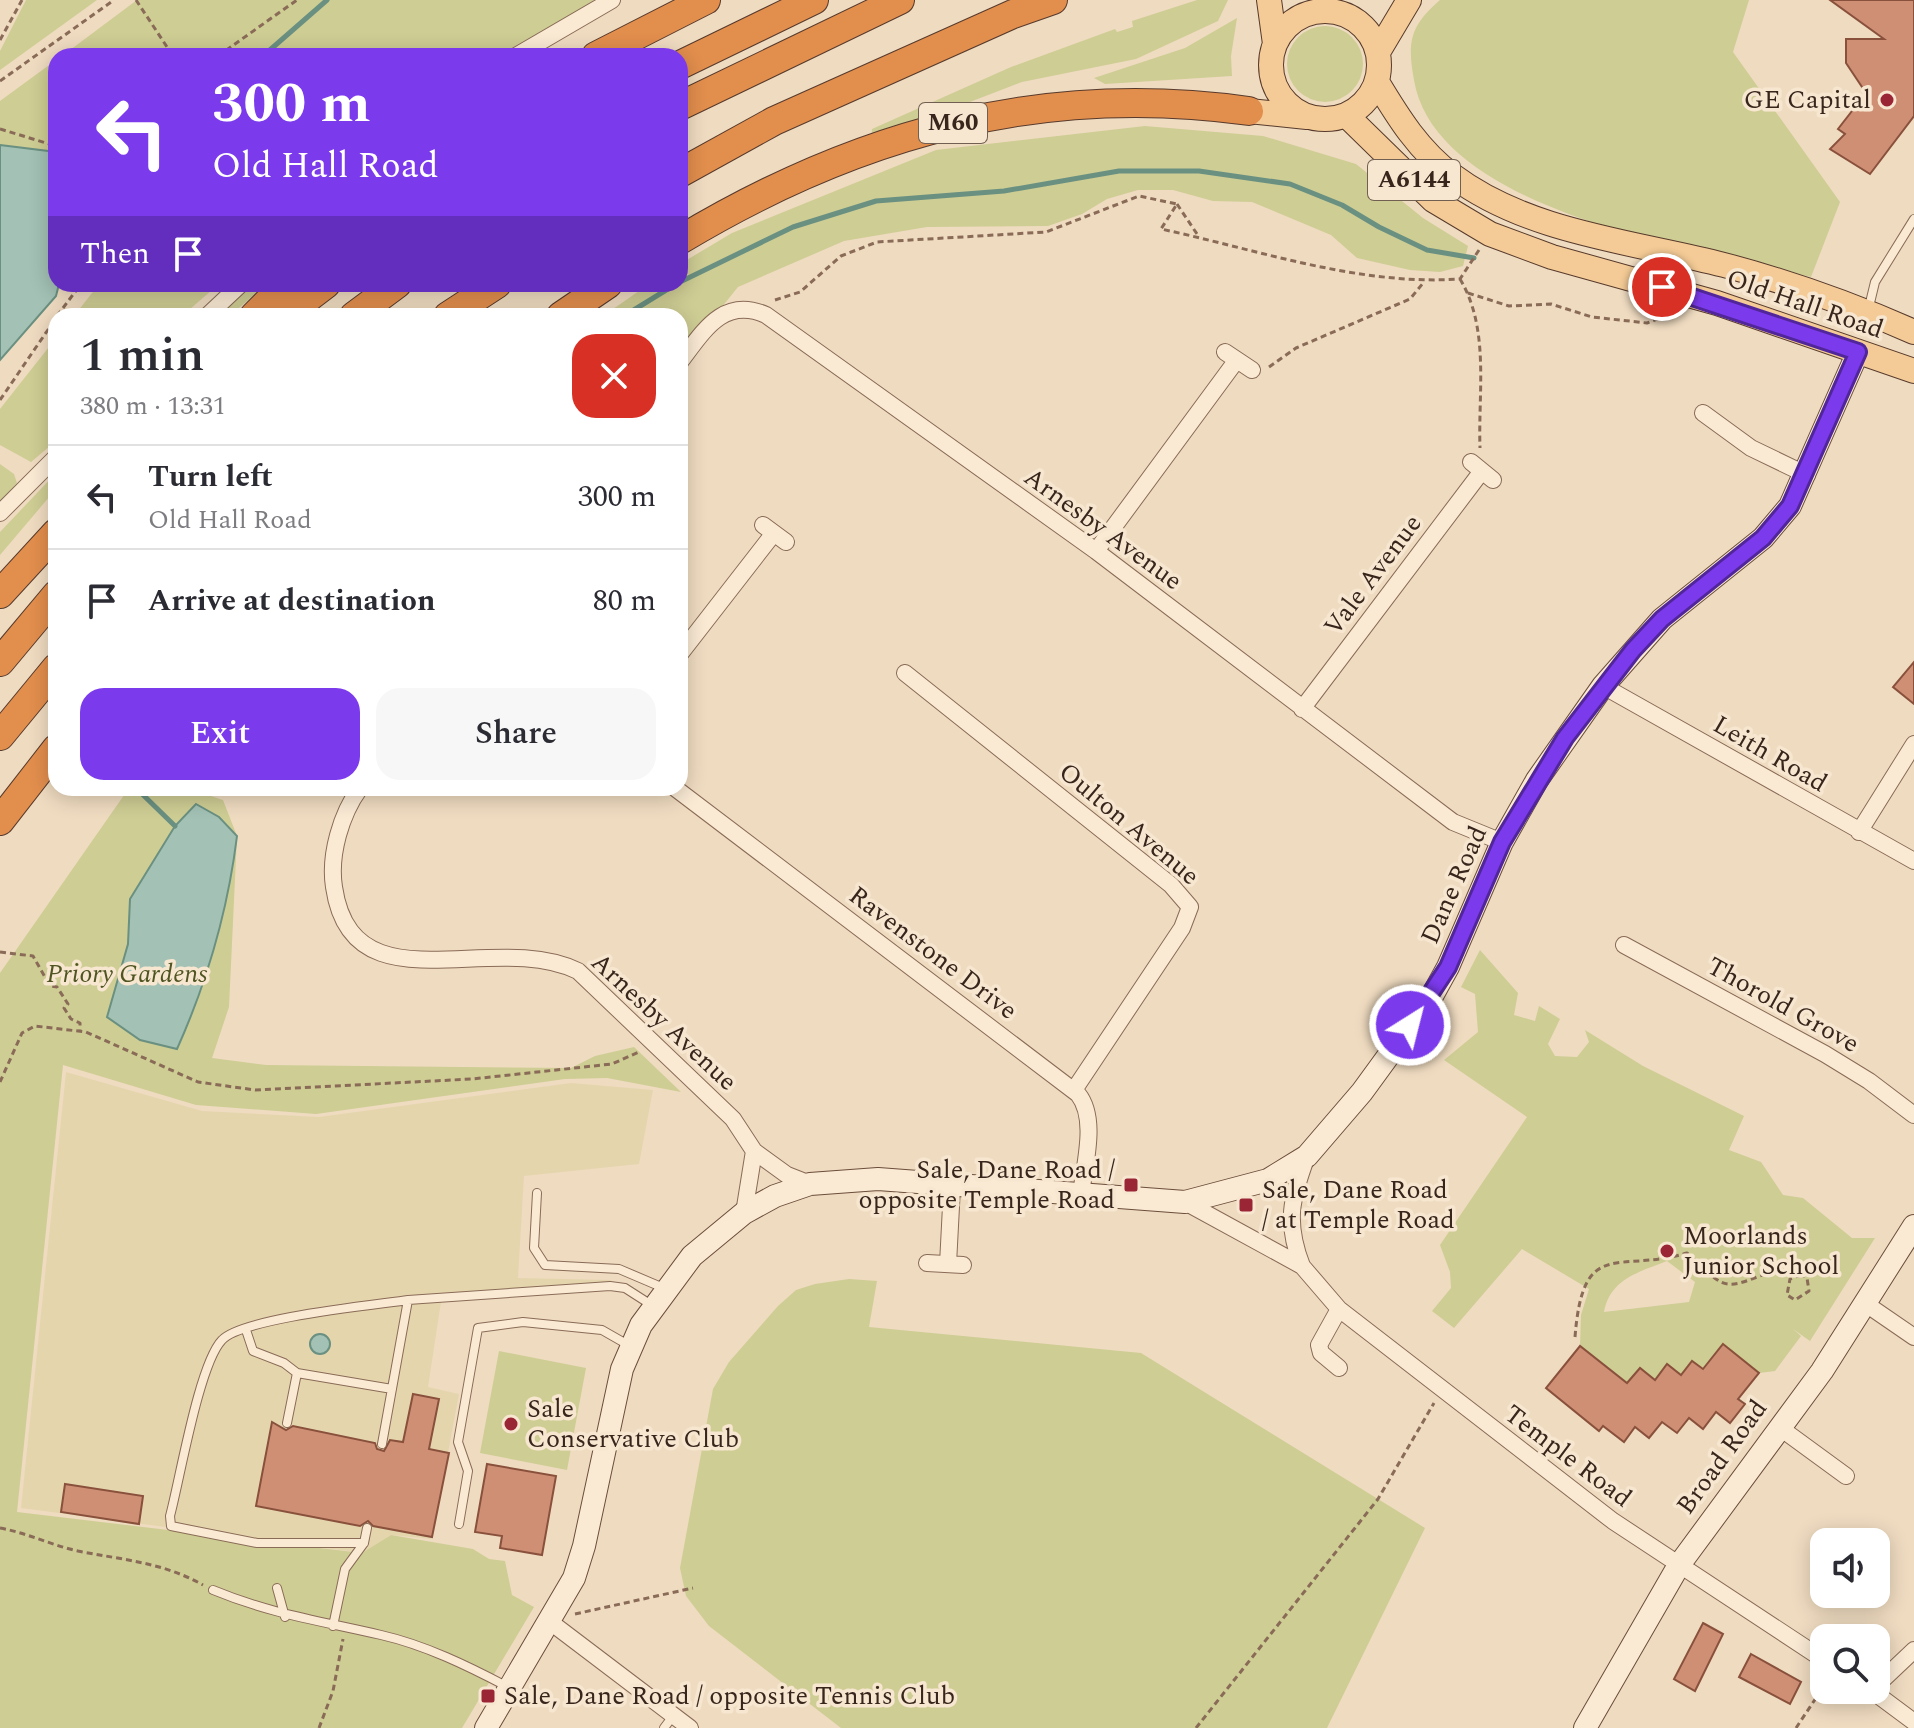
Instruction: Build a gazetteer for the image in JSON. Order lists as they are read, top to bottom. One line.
{"streets":{"highway":["M60"],"main road":["A6144","Old Hall Road","Dane Road","Broad Road"],"street":["Arnesby Avenue","Vale Avenue","Leith Road","Oulton Avenue","Ravenstone Drive","Thorold Grove","Temple Road"]},"crossings":[["Old Hall Road","Dane Road"],["Arnesby Avenue","Vale Avenue"],["Arnesby Avenue","Dane Road"],["Leith Road","Dane Road"],["Oulton Avenue","Ravenstone Drive"],["Dane Road","Temple Road"],["Temple Road","Broad Road"]],"parks":["Priory Gardens"],"places":{"other":["GE Capital","Moorlands Junior School","Sale Conservative Club"],"transit":["Sale, Dane Road / opposite Temple Road","Sale, Dane Road / at Temple Road","Sale, Dane Road / opposite Tennis Club"]},"page":{"turn":["300 m","Old Hall Road"],"then":"Then","heading":["1 min","380 m · 13:31"],"list":[{"name":"Turn left","note":"Old Hall Road","value":"300 m"},{"name":"Arrive at destination","value":"80 m"}],"buttons":["Exit","Share"]}}
